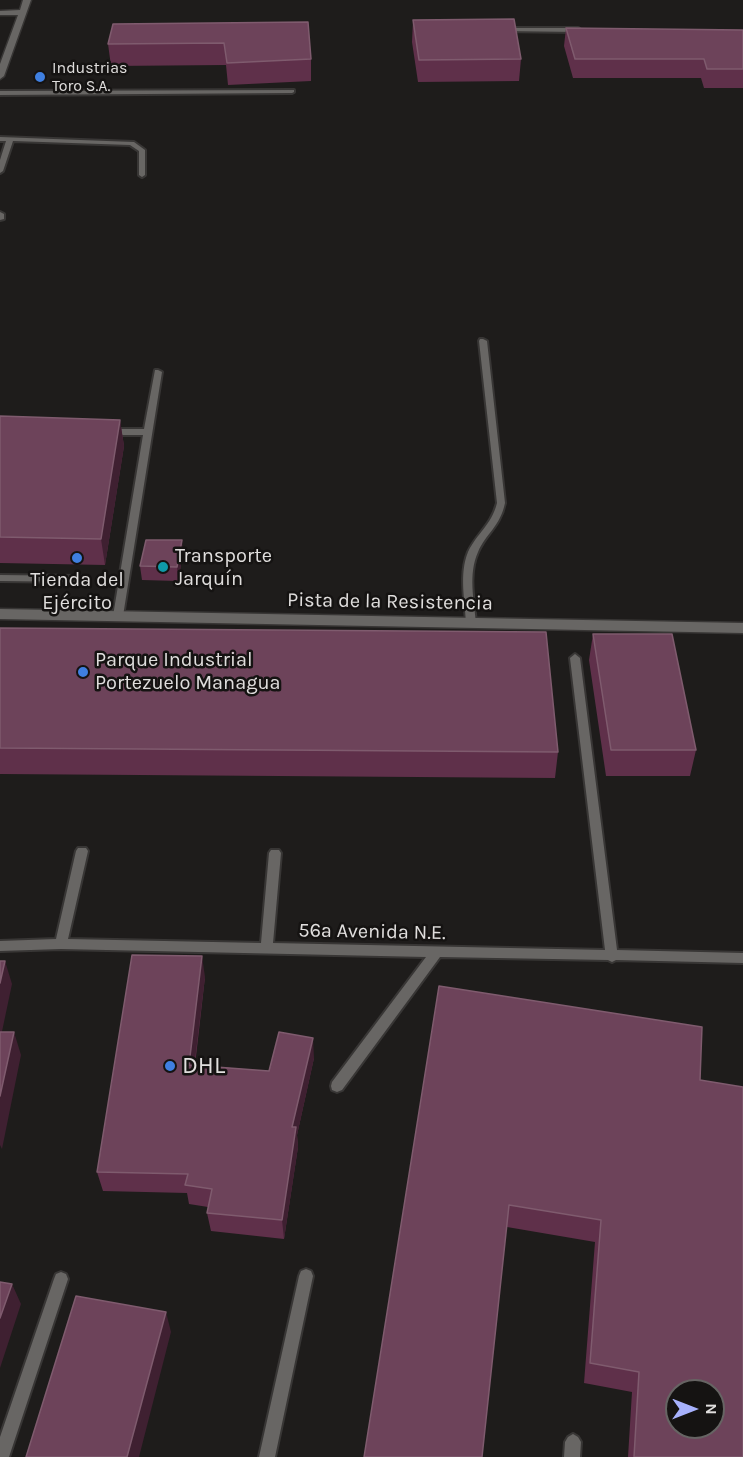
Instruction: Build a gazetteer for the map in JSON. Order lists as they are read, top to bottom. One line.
{"streets":{"street":["Pista de la Resistencia"],"lane":["56a Avenida N.E."]},"places":["Industrias Toro S.A.","Tienda del Ejército","Transporte Jarquín","Parque Industrial Portezuelo Managua","DHL"],"north":"right"}
